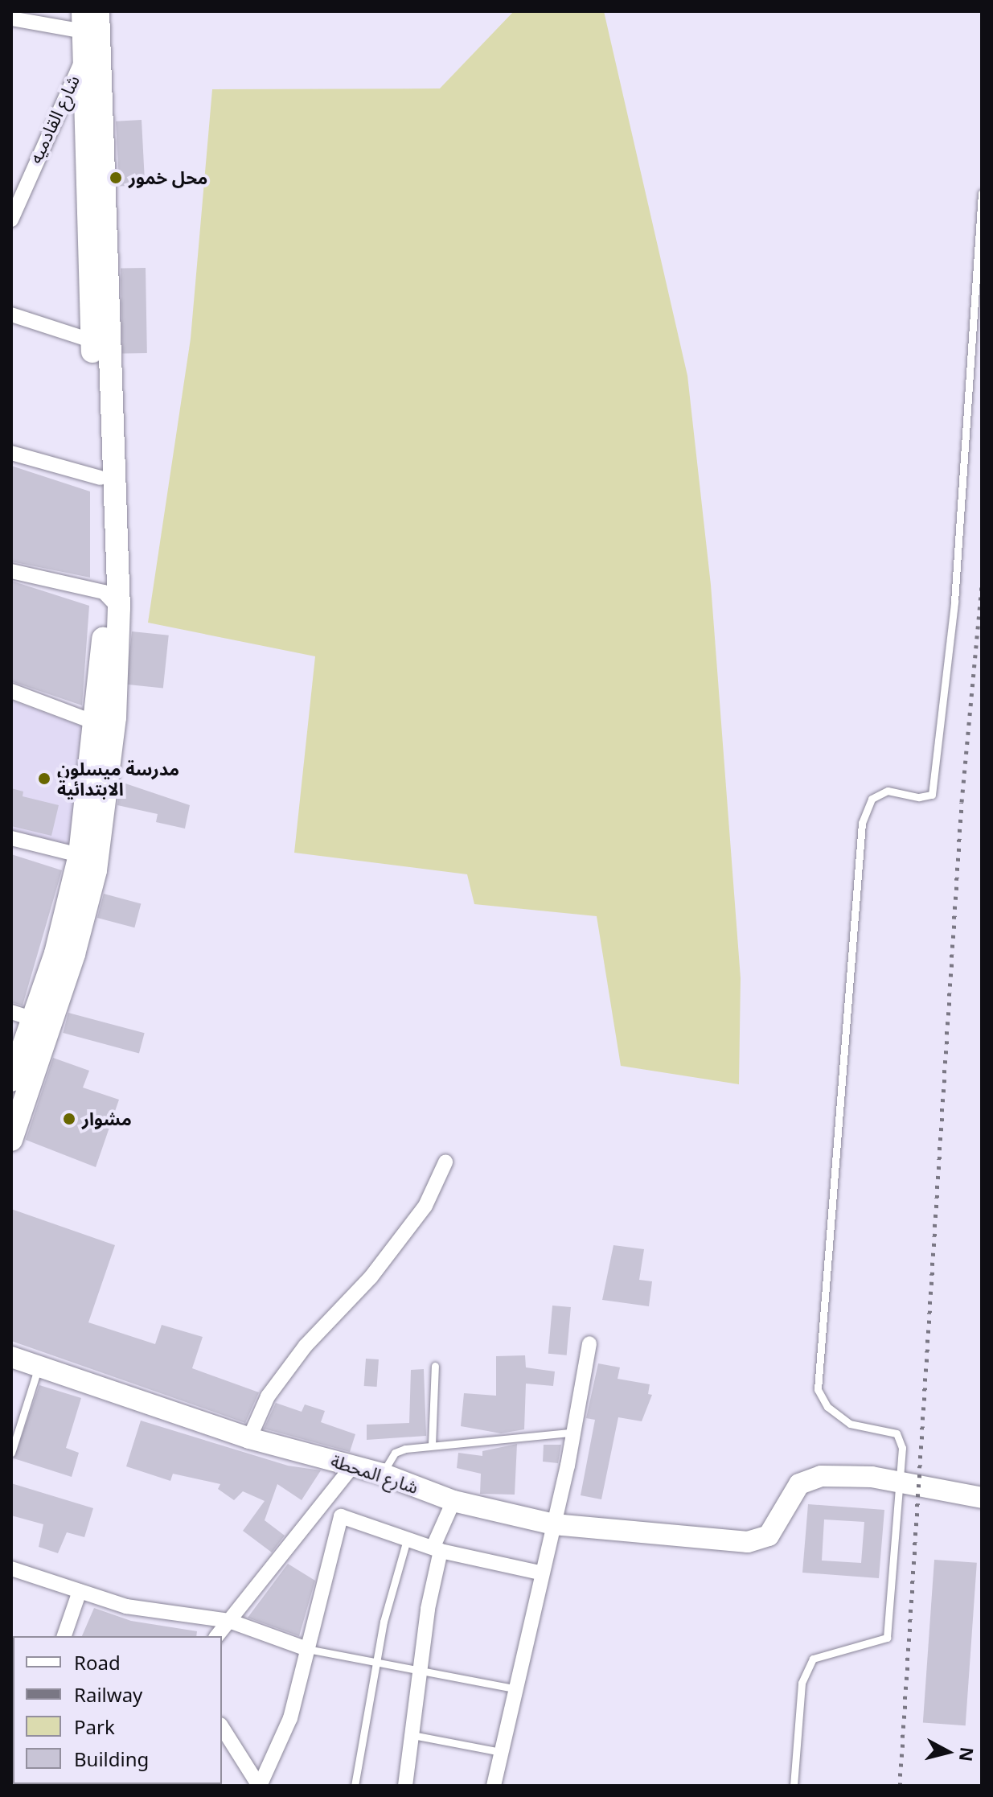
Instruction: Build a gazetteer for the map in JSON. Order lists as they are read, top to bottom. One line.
{"streets":{"main road":["شارع المحطة"],"street":["شارع القادميه"]},"places":["محل خمور","مدرسة ميسلون الابتدائية","مشوار"],"legend":["Road","Railway","Park","Building"],"north":"right"}
